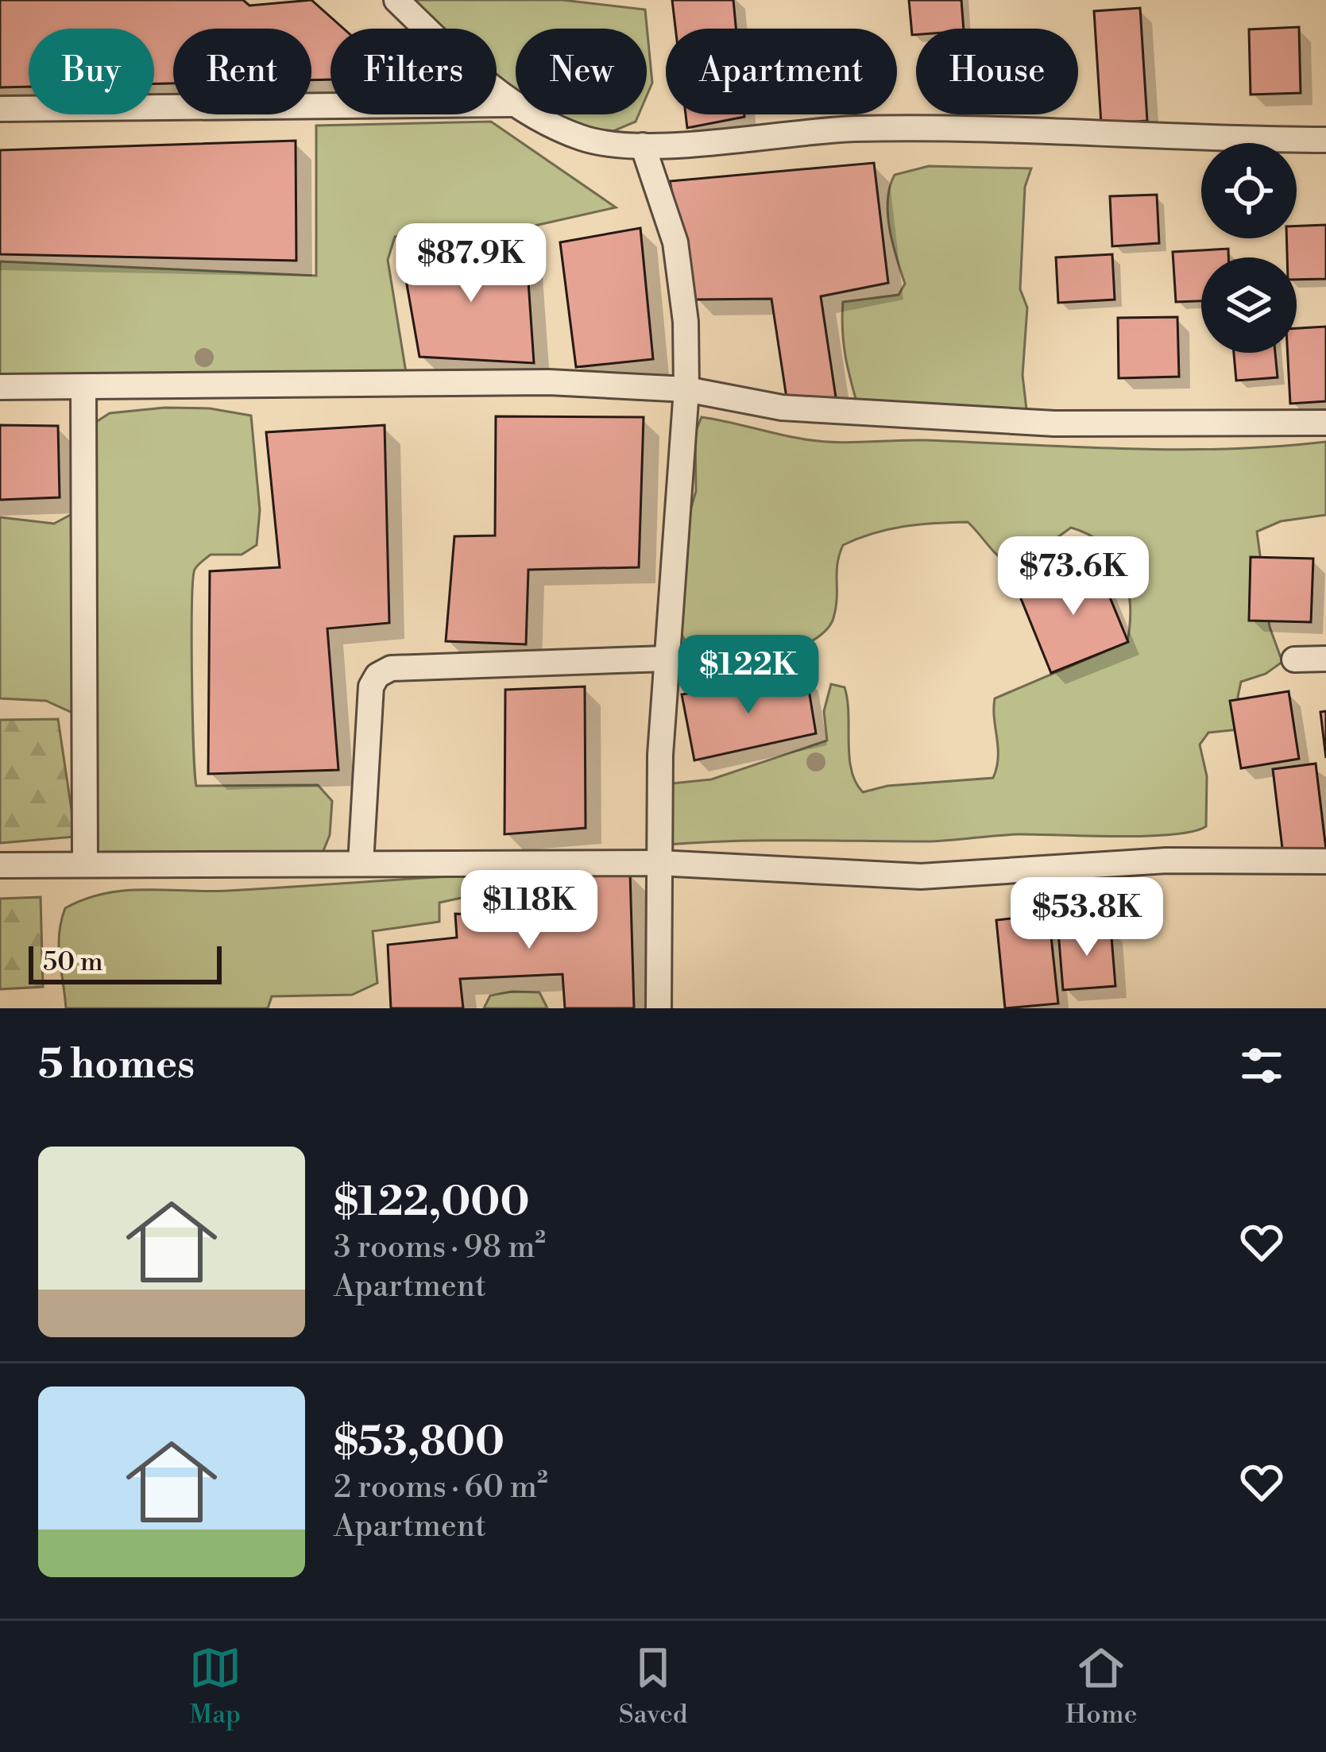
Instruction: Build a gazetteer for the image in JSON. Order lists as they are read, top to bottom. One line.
{"scale_bar":"50 m","page":{"chip":["Buy","Rent","Filters","New","Apartment","House"],"price":["$87.9K","$73.6K","$122K","$118K","$53.8K"],"scale":"50 m","heading":"5 homes","list":[{"name":"$122,000","note":"3 rooms · 98 m² · Apartment"},{"name":"$53,800","note":"2 rooms · 60 m² · Apartment"}],"tabs":["Map","Saved","Home"]}}
